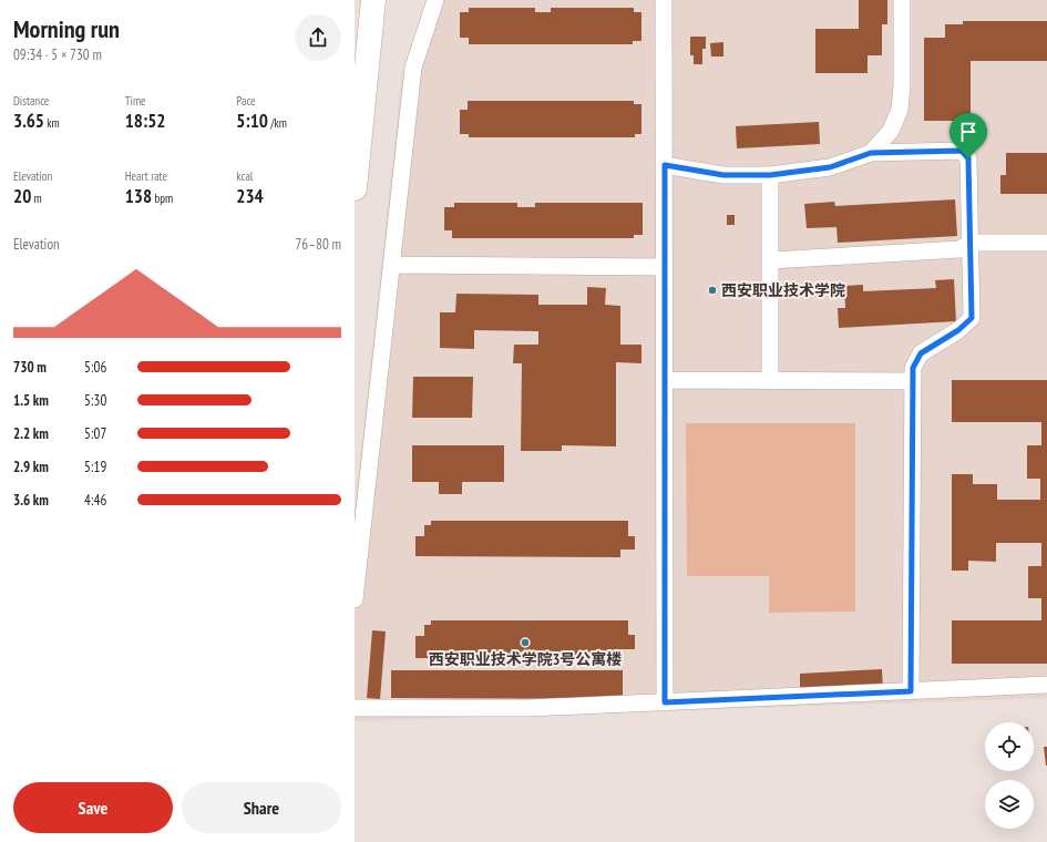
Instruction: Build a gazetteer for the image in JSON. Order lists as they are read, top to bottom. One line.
{"places":["西安职业技术学院","西安职业技术学院3号公寓楼"],"page":{"heading":["Morning run","09:34 · 5 × 730 m"],"stats":[["Distance","3.65 km"],["Time","18:52"],["Pace","5:10 /km"],["Elevation","20 m"],["Heart rate","138 bpm"],["kcal","234"]],"chart":["Elevation","76–80 m"],"list":[{"name":"730 m","note":"5:06"},{"name":"1.5 km","note":"5:30"},{"name":"2.2 km","note":"5:07"},{"name":"2.9 km","note":"5:19"},{"name":"3.6 km","note":"4:46"}],"buttons":["Save","Share"]}}
